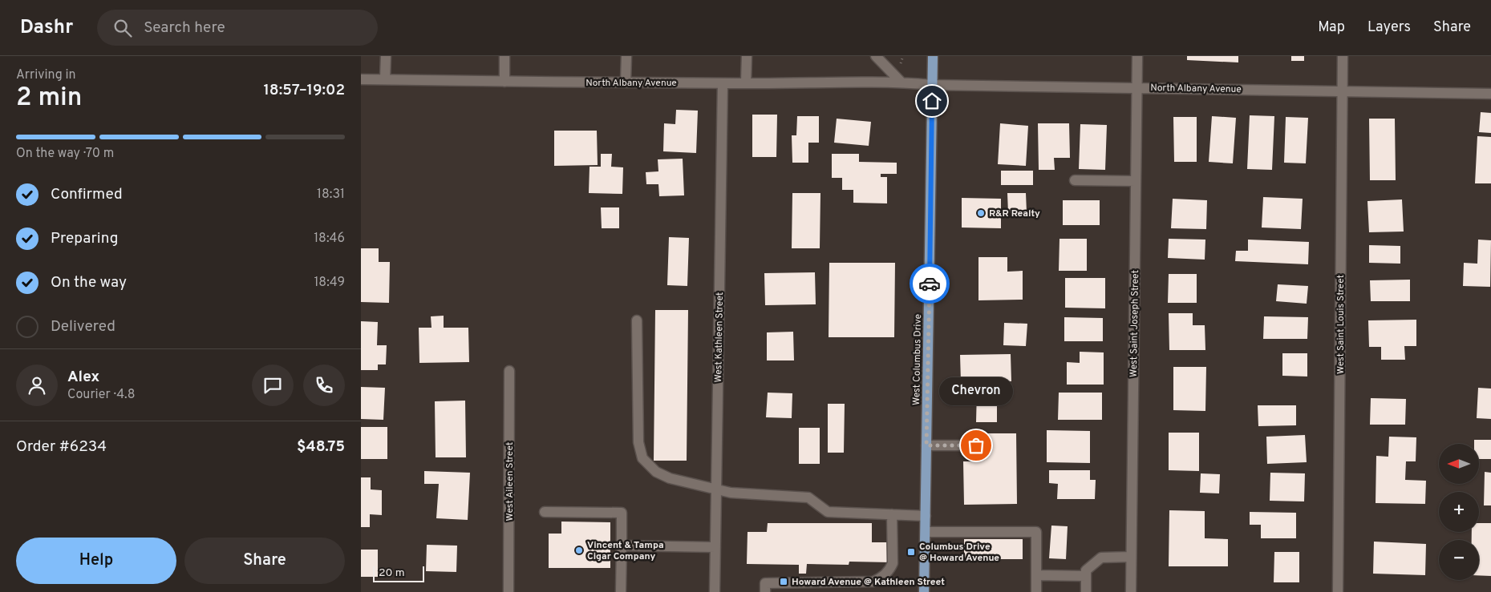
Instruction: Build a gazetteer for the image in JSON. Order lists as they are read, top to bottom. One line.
{"streets":{"main road":["West Columbus Drive"],"street":["North Albany Avenue","West Saint Joseph Street","West Saint Louis Street","West Kathleen Street","West Aileen Street"]},"crossings":[["North Albany Avenue","West Saint Joseph Street"],["North Albany Avenue","West Saint Louis Street"],["North Albany Avenue","West Kathleen Street"],["North Albany Avenue","West Columbus Drive"]],"places":{"other":["R&R Realty","Chevron","Vincent & Tampa Cigar Company"],"transit":["Columbus Drive @ Howard Avenue","Howard Avenue @ Kathleen Street"]},"scale_bar":"20 m","north":"left","page":{"header":"Dashr","search":"Search here","nav":["Map","Layers","Share"],"heading":["2 min","Arriving in","18:57–19:02"],"panel":["Alex","Courier · 4.8","Order #6234","$48.75"],"bar":"On the way · 70 m","list":[["Confirmed","18:31"],["Preparing","18:46"],["On the way","18:49"],"Delivered"],"bubble":"Chevron","map_buttons":["+","−"],"buttons":["Help","Share"],"scale":"20 m"}}
